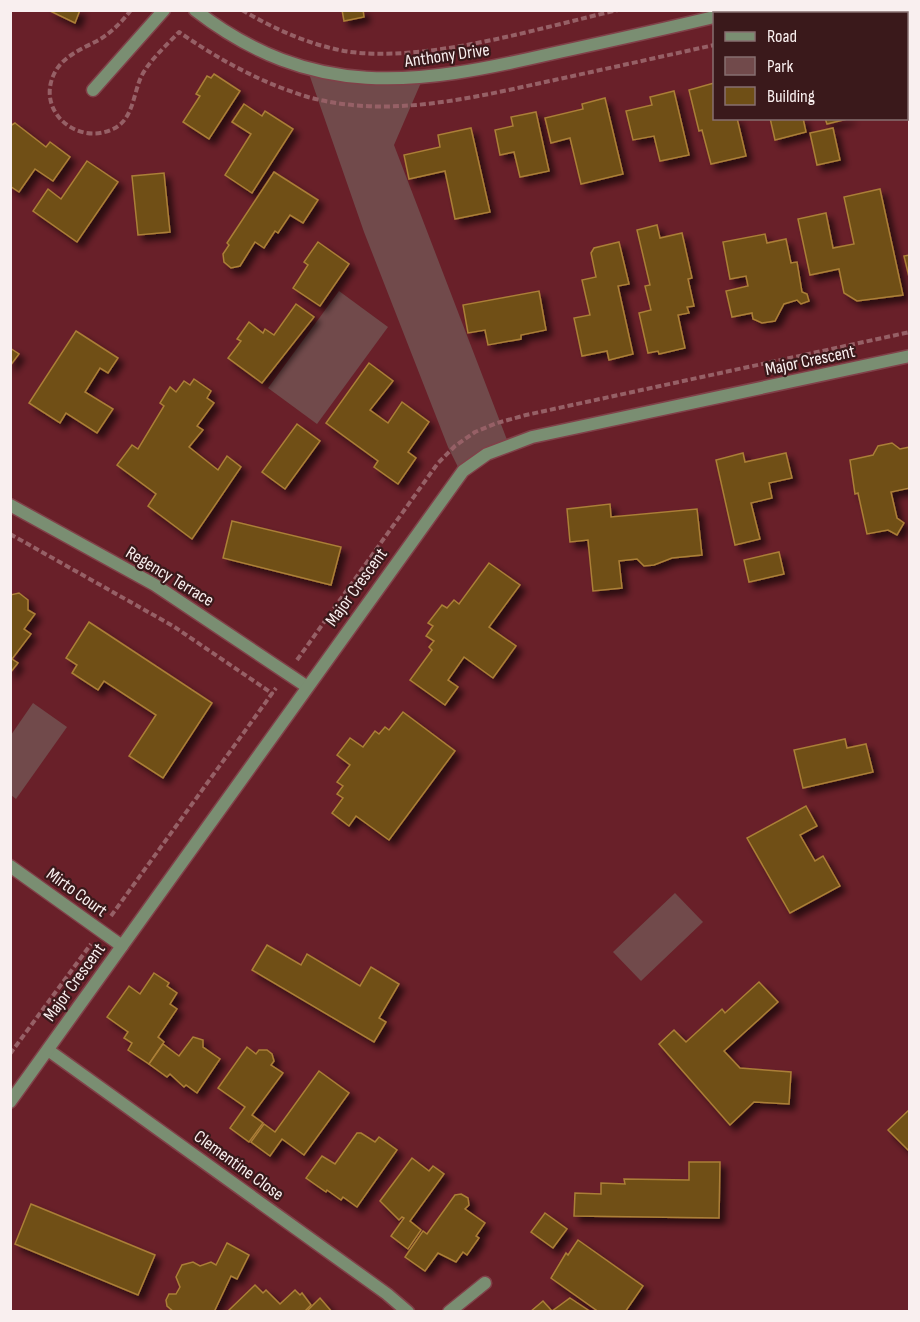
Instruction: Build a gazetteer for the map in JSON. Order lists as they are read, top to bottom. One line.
{"streets":{"street":["Anthony Drive","Major Crescent","Regency Terrace","Mirto Court","Clementine Close"]},"crossings":[["Major Crescent","Regency Terrace"],["Major Crescent","Mirto Court"],["Major Crescent","Clementine Close"]],"legend":["Road","Park","Building"]}
